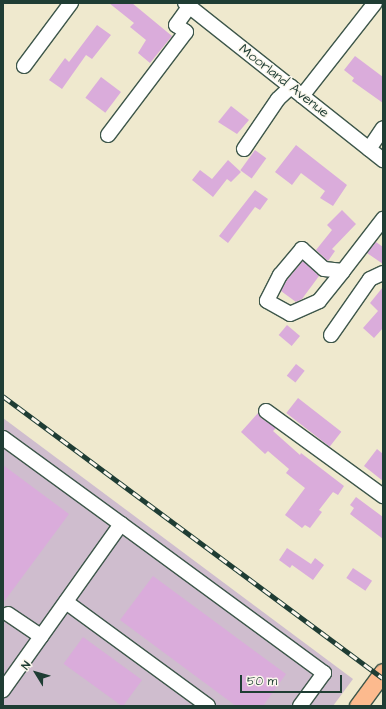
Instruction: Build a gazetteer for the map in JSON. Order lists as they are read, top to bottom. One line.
{"streets":{"street":["Moorland Avenue"]},"scale_bar":"50 m","north":"top left"}
